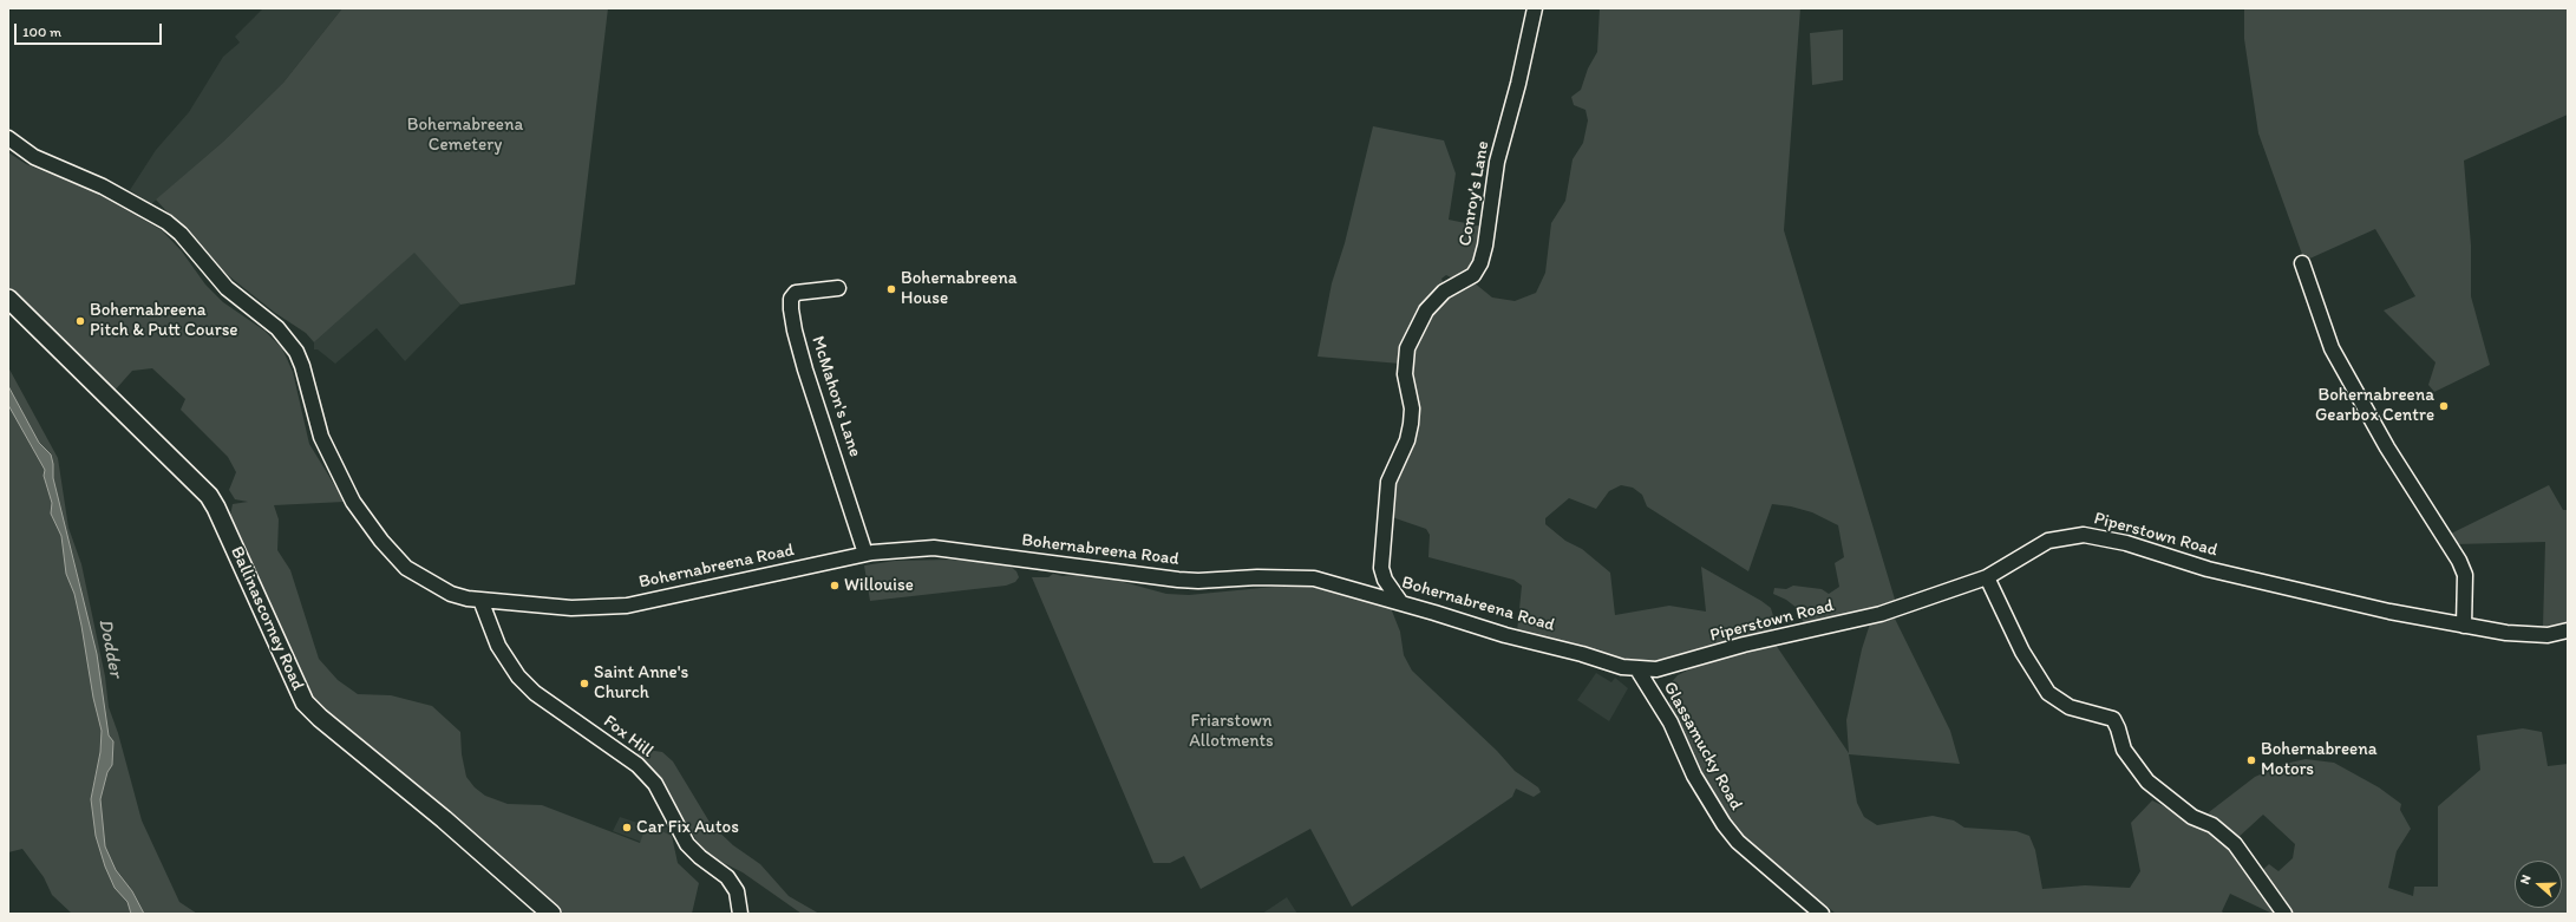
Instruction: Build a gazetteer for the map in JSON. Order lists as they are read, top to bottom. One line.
{"streets":{"main road":["Ballinascorney Road"],"street":["Conroy's Lane","McMahon's Lane","Piperstown Road","Bohernabreena Road","Fox Hill","Glassamucky Road"]},"crossings":[["Conroy's Lane","Bohernabreena Road"],["McMahon's Lane","Bohernabreena Road"],["Piperstown Road","Bohernabreena Road"],["Piperstown Road","Glassamucky Road"],["Bohernabreena Road","Fox Hill"],["Bohernabreena Road","Glassamucky Road"]],"water":["Dodder"],"parks":["Bohernabreena Cemetery","Friarstown Allotments"],"places":["Bohernabreena House","Bohernabreena Pitch & Putt Course","Bohernabreena Gearbox Centre","Willouise","Saint Anne's Church","Bohernabreena Motors","Car Fix Autos"],"scale_bar":"100 m","north":"left"}
